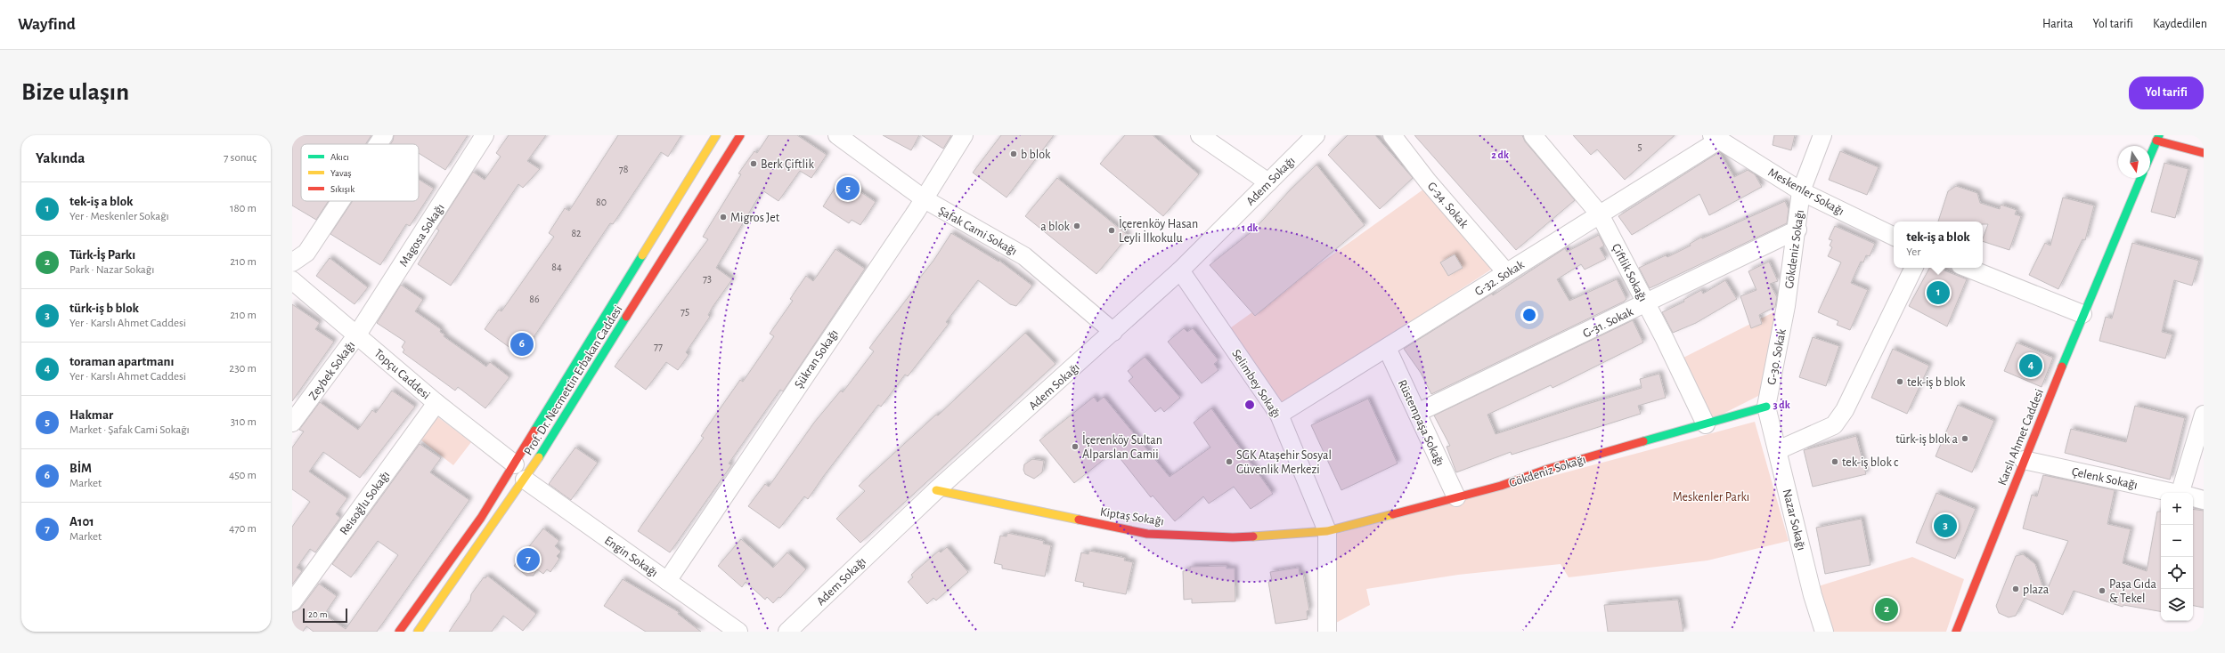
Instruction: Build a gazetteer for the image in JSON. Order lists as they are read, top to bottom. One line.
{"streets":{"street":["Adem Sokağı","Meskenler Sokağı","G-34. Sokak","Şafak Cami Sokağı","Magosa Sokağı","Gökdeniz Sokağı","Çiftlik Sokağı","G-32. Sokak","G-31. Sokak","G-30. Sokak","Şükran Sokağı","Zeybek Sokağı","Topçu Caddesi","Prof. Dr. Necmettin Erbakan Caddesi","Selimbey Sokağı","Rüstempaşa Sokağı","Karslı Ahmet Caddesi","Çelenk Sokağı","Reisoğlu Sokağı","Kiptaş Sokağı","Nazar Sokağı","Engin Sokağı"]},"crossings":[["Adem Sokağı","Şafak Cami Sokağı"],["Adem Sokağı","Selimbey Sokağı"],["Adem Sokağı","Kiptaş Sokağı"],["Meskenler Sokağı","Gökdeniz Sokağı"],["Meskenler Sokağı","G-32. Sokak"],["G-34. Sokak","G-32. Sokak"],["Şafak Cami Sokağı","Şükran Sokağı"],["Magosa Sokağı","Zeybek Sokağı"],["Magosa Sokağı","Topçu Caddesi"],["Gökdeniz Sokağı","Çiftlik Sokağı"],["Gökdeniz Sokağı","G-31. Sokak"],["Gökdeniz Sokağı","G-30. Sokak"],["Gökdeniz Sokağı","Selimbey Sokağı"],["Gökdeniz Sokağı","Rüstempaşa Sokağı"],["Gökdeniz Sokağı","Kiptaş Sokağı"],["Gökdeniz Sokağı","Nazar Sokağı"],["Çiftlik Sokağı","G-32. Sokak"],["Çiftlik Sokağı","G-31. Sokak"],["G-32. Sokak","Selimbey Sokağı"],["G-32. Sokak","Rüstempaşa Sokağı"],["G-31. Sokak","Rüstempaşa Sokağı"],["G-30. Sokak","Nazar Sokağı"],["Şükran Sokağı","Engin Sokağı"],["Zeybek Sokağı","Topçu Caddesi"],["Topçu Caddesi","Prof. Dr. Necmettin Erbakan Caddesi"],["Topçu Caddesi","Reisoğlu Sokağı"],["Prof. Dr. Necmettin Erbakan Caddesi","Engin Sokağı"],["Selimbey Sokağı","Kiptaş Sokağı"],["Karslı Ahmet Caddesi","Çelenk Sokağı"]],"parks":["Meskenler Parkı"],"places":["b blok","Berk Çiftlik","Migros Jet","a blok","İçerenköy Hasan Leyli İlkokulu","tek-iş b blok","türk-iş blok a","İçerenköy Sultan Alparslan Camii","SGK Ataşehir Sosyal Güvenlik Merkezi","tek-iş blok c","plaza","Paşa Gıda & Tekel"],"house_numbers":["5","78","80","82","84","73","86","75","77"],"legend":["Akıcı","Yavaş","Sıkışık"],"scale_bar":"20 m","north":"bottom","page":{"header":"Wayfind","nav":["Harita","Yol tarifi","Kaydedilen"],"buttons":"Yol tarifi","title":"Bize ulaşın","heading":["Yakında","7 sonuç"],"pins":["5","1","6","4","3","7","2"],"list":[{"mark":"1","name":"tek-iş a blok","note":"Yer · Meskenler Sokağı","value":"180 m"},{"mark":"2","name":"Türk-İş Parkı","note":"Park · Nazar Sokağı","value":"210 m"},{"mark":"3","name":"türk-iş b blok","note":"Yer · Karslı Ahmet Caddesi","value":"210 m"},{"mark":"4","name":"toraman apartmanı","note":"Yer · Karslı Ahmet Caddesi","value":"230 m"},{"mark":"5","name":"Hakmar","note":"Market · Şafak Cami Sokağı","value":"310 m"},{"mark":"6","name":"BİM","note":"Market","value":"450 m"},{"mark":"7","name":"A101","note":"Market","value":"470 m"}],"popup":["tek-iş a blok","Yer"],"map_buttons":["+","−"],"scale":"20 m"},"rings":["2 dk","1 dk","3 dk"]}
